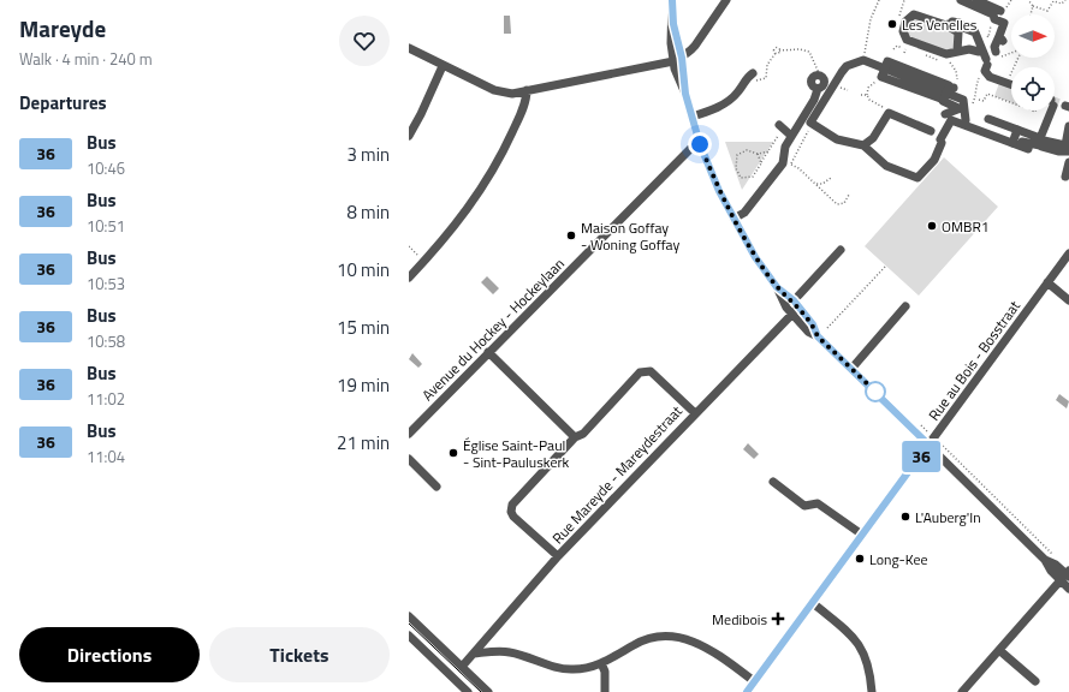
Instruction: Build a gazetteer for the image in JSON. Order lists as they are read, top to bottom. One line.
{"streets":{"street":["Avenue du Hockey - Hockeylaan","Rue au Bois - Bosstraat","Rue Mareyde - Mareydestraat"]},"places":{"other":["Les Venelles","OMBR1","Maison Goffay - Woning Goffay","Église Saint-Paul - Sint-Pauluskerk","L'Auberg'In","Long-Kee"],"health":["Medibois"]},"lines":["bus line 36"],"north":"right","page":{"heading":[["Mareyde","Walk · 4 min · 240 m"],"Departures"],"on_map":"36","list":[{"mark":"36","name":"Bus","note":"10:46","value":"3 min"},{"mark":"36","name":"Bus","note":"10:51","value":"8 min"},{"mark":"36","name":"Bus","note":"10:53","value":"10 min"},{"mark":"36","name":"Bus","note":"10:58","value":"15 min"},{"mark":"36","name":"Bus","note":"11:02","value":"19 min"},{"mark":"36","name":"Bus","note":"11:04","value":"21 min"}],"buttons":["Directions","Tickets"]}}
